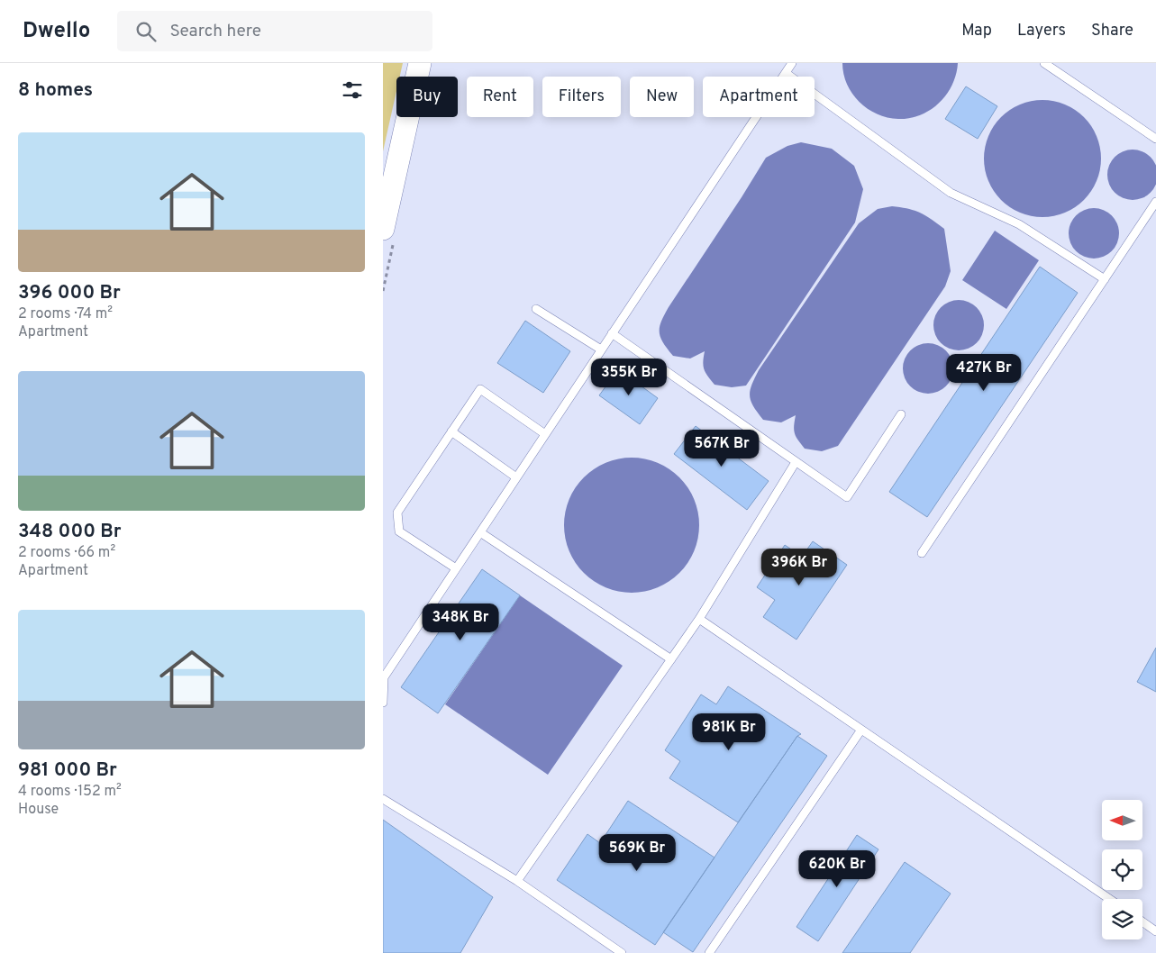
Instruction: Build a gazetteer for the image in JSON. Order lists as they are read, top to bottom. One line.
{"north":"left","page":{"header":"Dwello","search":"Search here","nav":["Map","Layers","Share"],"heading":"8 homes","chip":["Buy","Rent","Filters","New","Apartment"],"list":[{"name":"396 000 Br","note":"2 rooms · 74 m² · Apartment"},{"name":"348 000 Br","note":"2 rooms · 66 m² · Apartment"},{"name":"981 000 Br","note":"4 rooms · 152 m² · House"}],"price":["427K Br","355K Br","567K Br","396K Br","348K Br","981K Br","569K Br","620K Br"]}}
